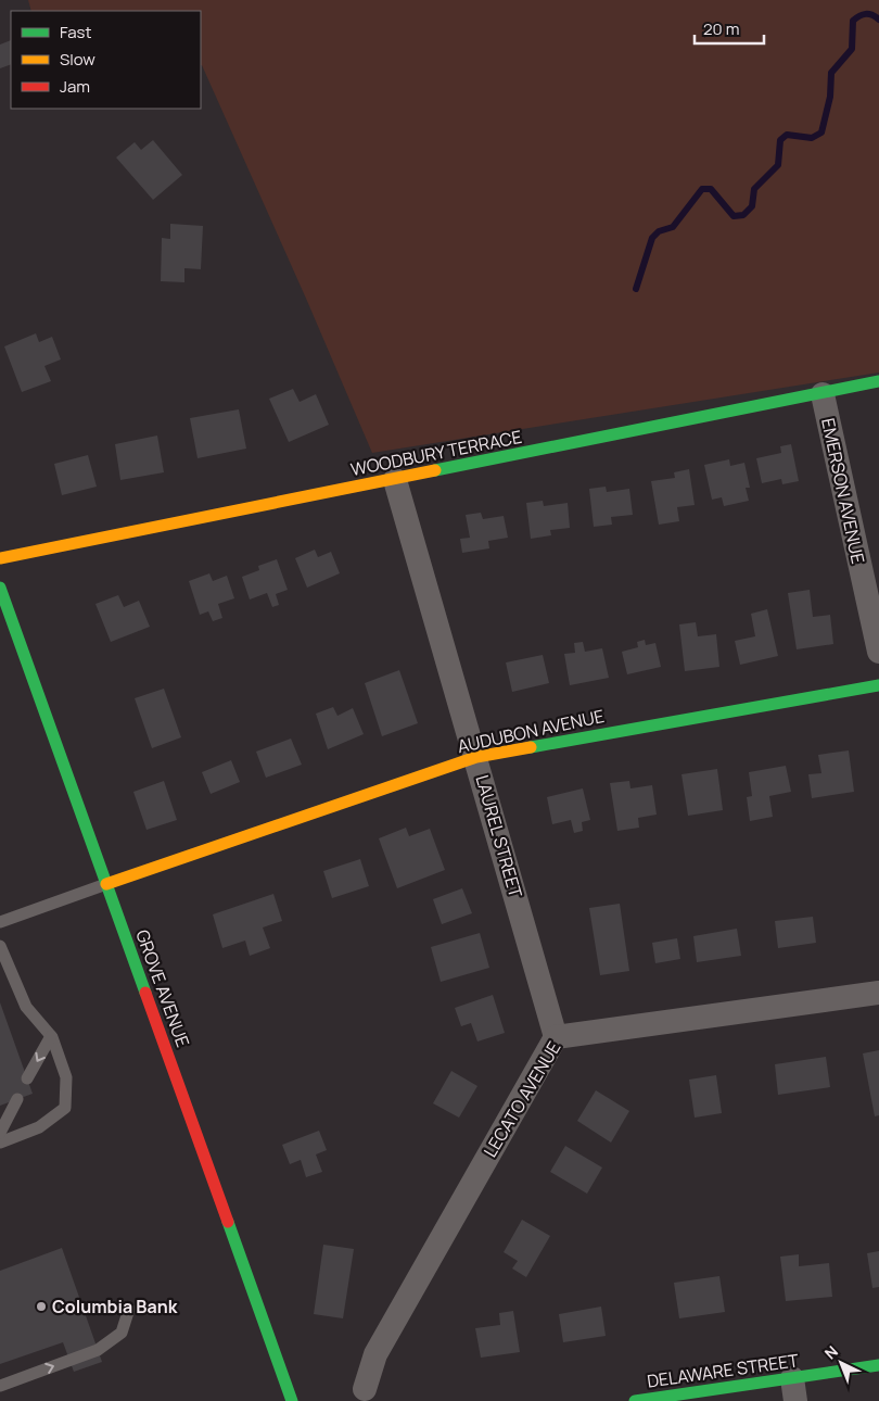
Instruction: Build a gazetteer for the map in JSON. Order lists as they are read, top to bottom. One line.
{"streets":{"street":["WOODBURY TERRACE","EMERSON AVENUE","AUDUBON AVENUE","LAUREL STREET","GROVE AVENUE","LECATO AVENUE","DELAWARE STREET"]},"crossings":[["WOODBURY TERRACE","EMERSON AVENUE"],["WOODBURY TERRACE","LAUREL STREET"],["AUDUBON AVENUE","LAUREL STREET"],["AUDUBON AVENUE","GROVE AVENUE"],["LAUREL STREET","LECATO AVENUE"]],"places":["Columbia Bank"],"legend":["Fast","Slow","Jam"],"scale_bar":"20 m","north":"top left"}
